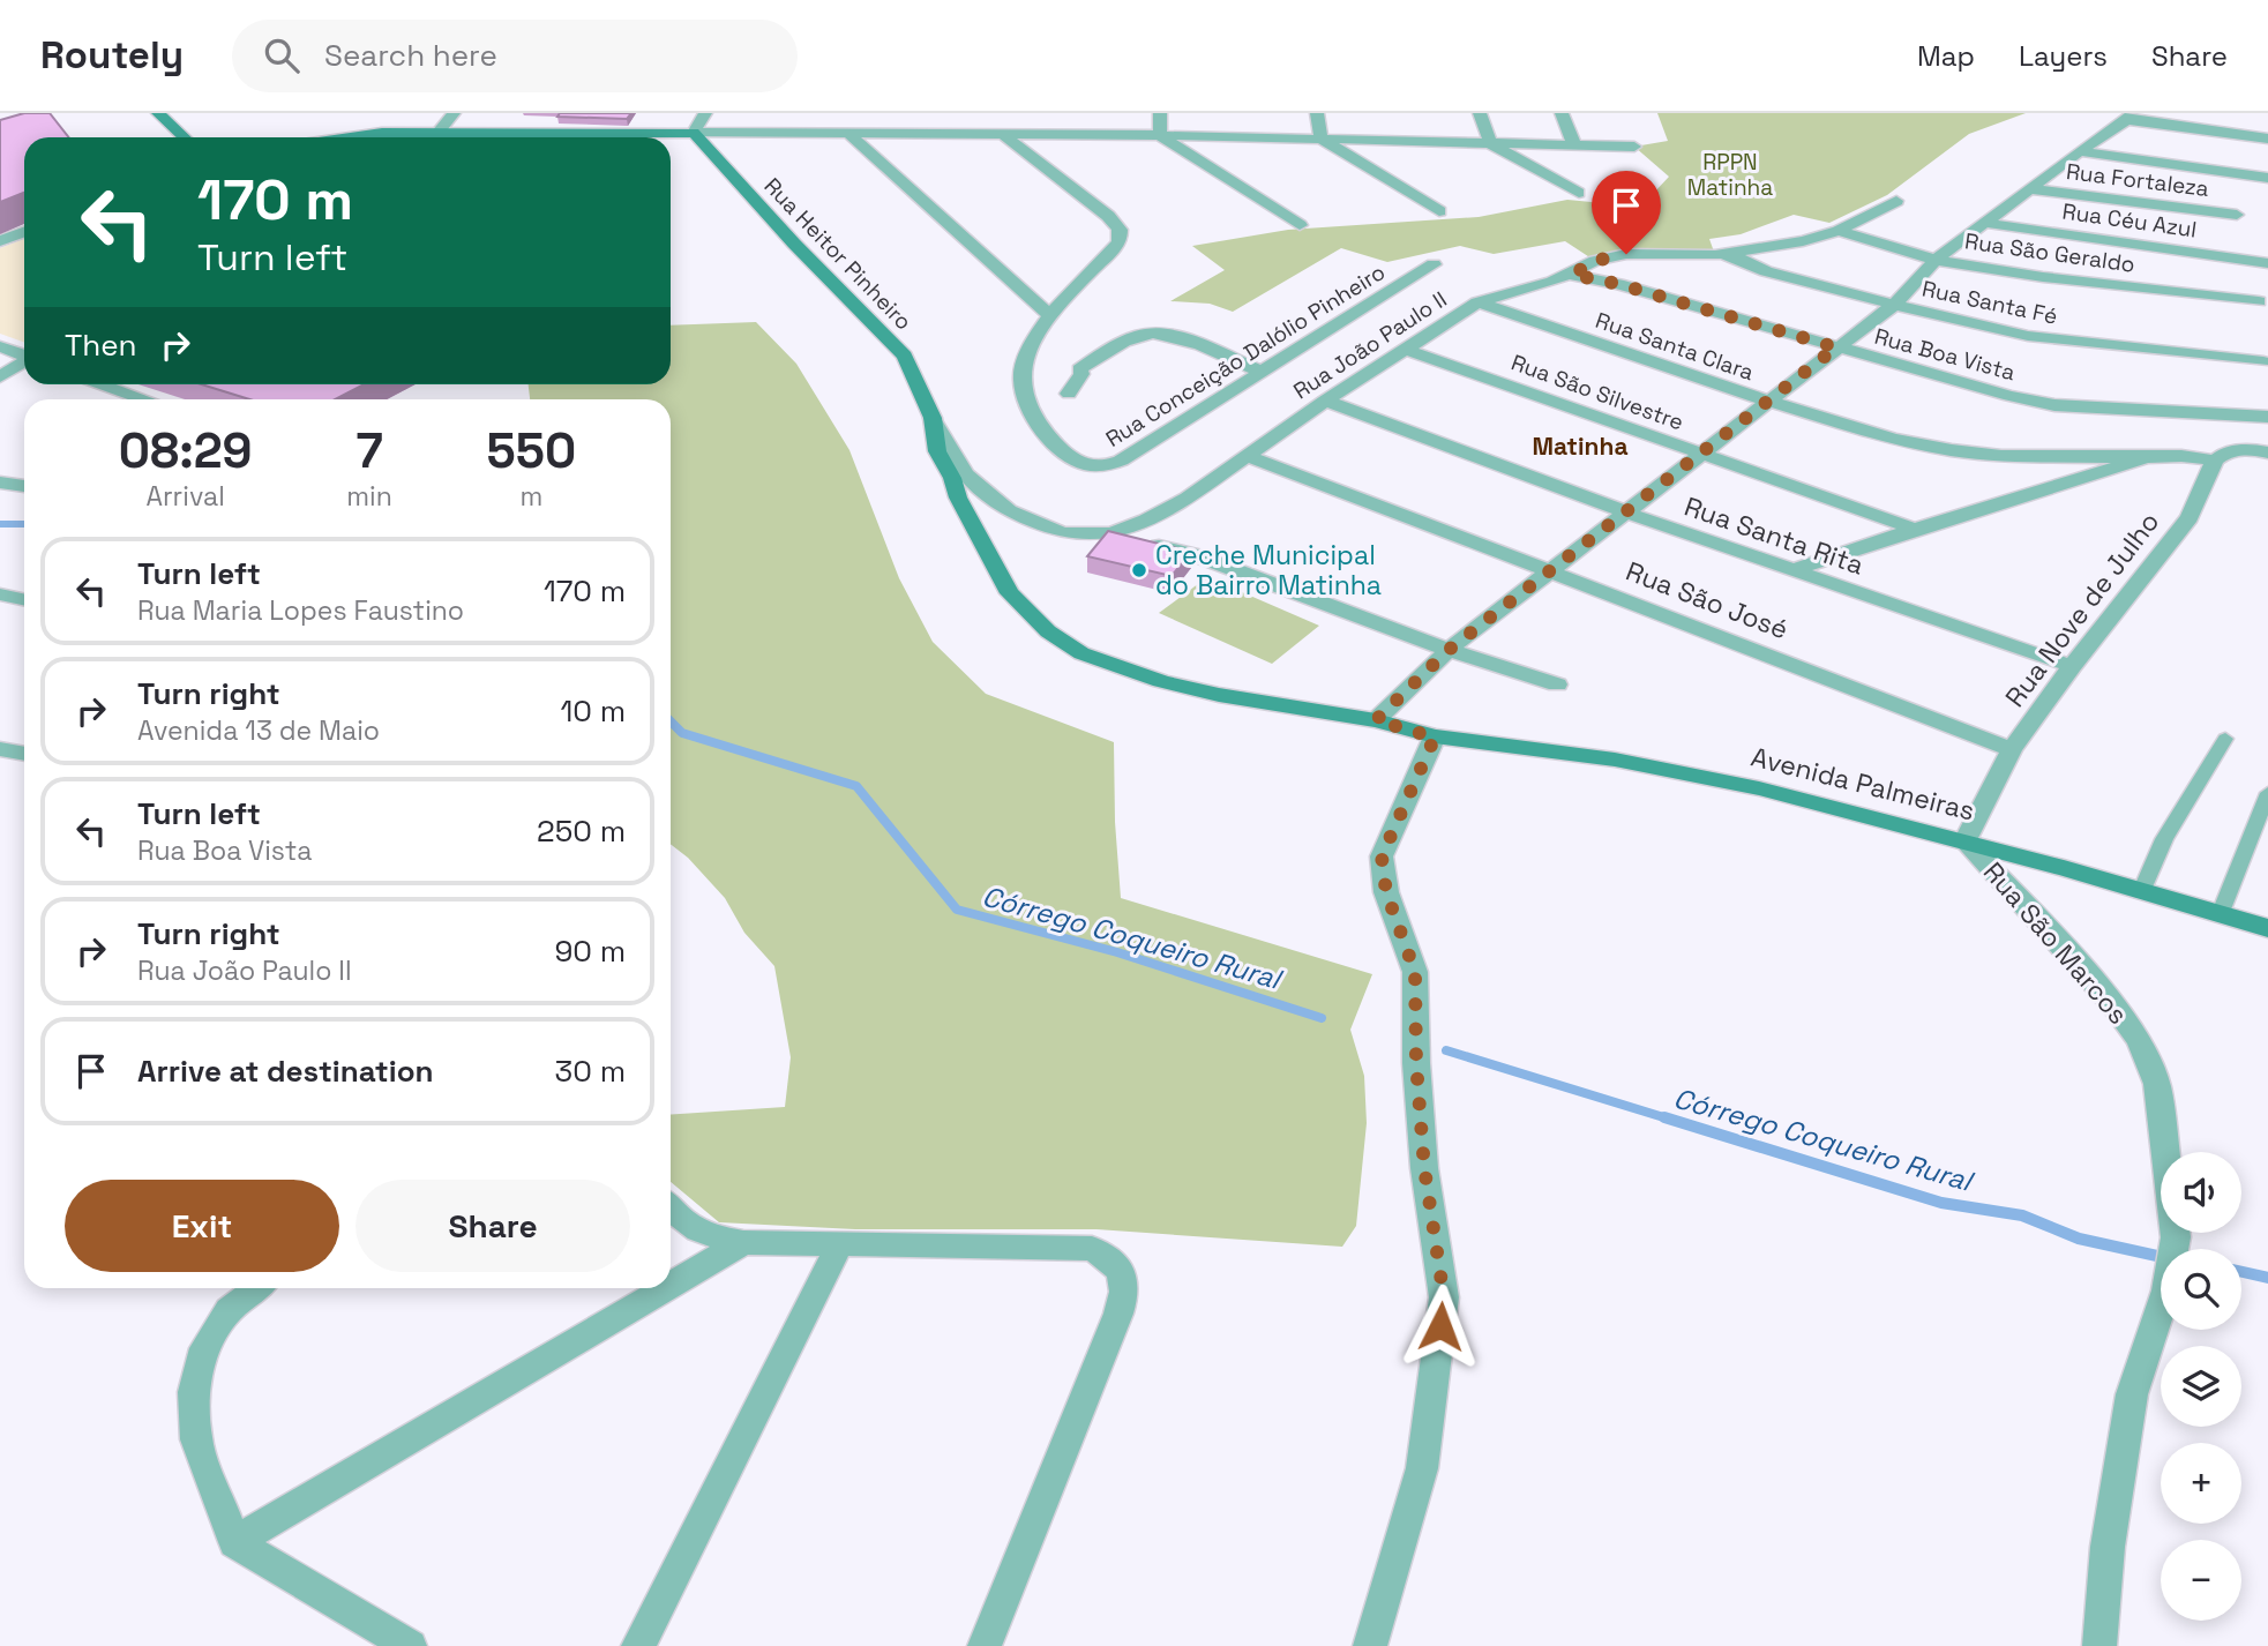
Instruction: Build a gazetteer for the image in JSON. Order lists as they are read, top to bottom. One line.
{"streets":{"street":["Rua Fortaleza","Rua Céu Azul","Rua São Geraldo","Rua Heitor Pinheiro","Rua Santa Fé","Rua João Paulo II","Rua Santa Clara","Rua Boa Vista","Rua Conceição Dalólio Pinheiro","Rua São Silvestre","Rua Santa Rita","Rua São José","Rua Nove de Julho","Avenida Palmeiras","Rua São Marcos"]},"crossings":[["Rua São Geraldo","Rua João Paulo II"],["Rua Heitor Pinheiro","Rua João Paulo II"],["Rua Heitor Pinheiro","Avenida Palmeiras"],["Rua Santa Fé","Rua João Paulo II"],["Rua João Paulo II","Rua Santa Clara"],["Rua João Paulo II","Rua Boa Vista"],["Rua João Paulo II","Rua São Silvestre"],["Rua João Paulo II","Rua Santa Rita"],["Rua João Paulo II","Rua São José"],["Rua Santa Clara","Rua Nove de Julho"],["Rua Santa Rita","Rua Nove de Julho"],["Rua São José","Rua Nove de Julho"],["Rua Nove de Julho","Avenida Palmeiras"],["Rua Nove de Julho","Rua São Marcos"],["Avenida Palmeiras","Rua São Marcos"]],"districts":["Matinha"],"water":["Córrego Coqueiro Rural"],"parks":["RPPN Matinha"],"places":["Creche Municipal do Bairro Matinha"],"page":{"header":"Routely","search":"Search here","nav":["Map","Layers","Share"],"turn":["170 m","Turn left"],"then":"Then","eta":["08:29","Arrival","7","min","550","m"],"list":[{"name":"Turn left","note":"Rua Maria Lopes Faustino","value":"170 m"},{"name":"Turn right","note":"Avenida 13 de Maio","value":"10 m"},{"name":"Turn left","note":"Rua Boa Vista","value":"250 m"},{"name":"Turn right","note":"Rua João Paulo II","value":"90 m"},{"name":"Arrive at destination","value":"30 m"}],"map_buttons":["+","−"],"buttons":["Exit","Share"]}}
